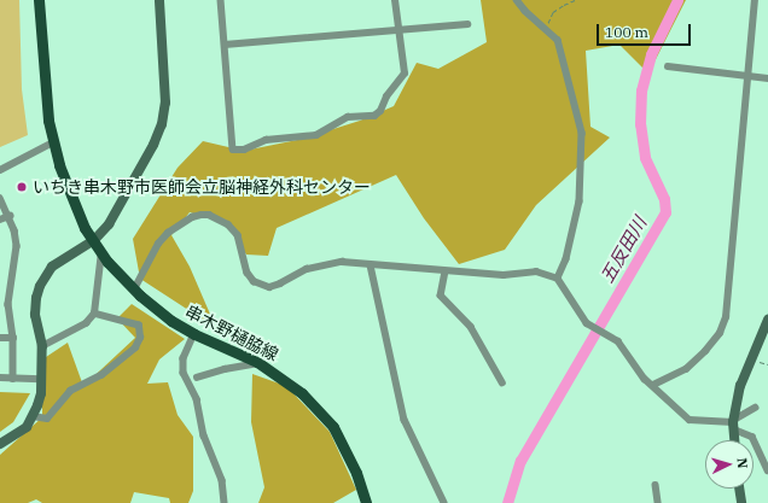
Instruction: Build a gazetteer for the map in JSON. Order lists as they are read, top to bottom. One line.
{"streets":{"main road":["串木野樋脇線"]},"water":["五反田川"],"places":["いちき串木野市医師会立脳神経外科センター"],"scale_bar":"100 m","north":"right"}
